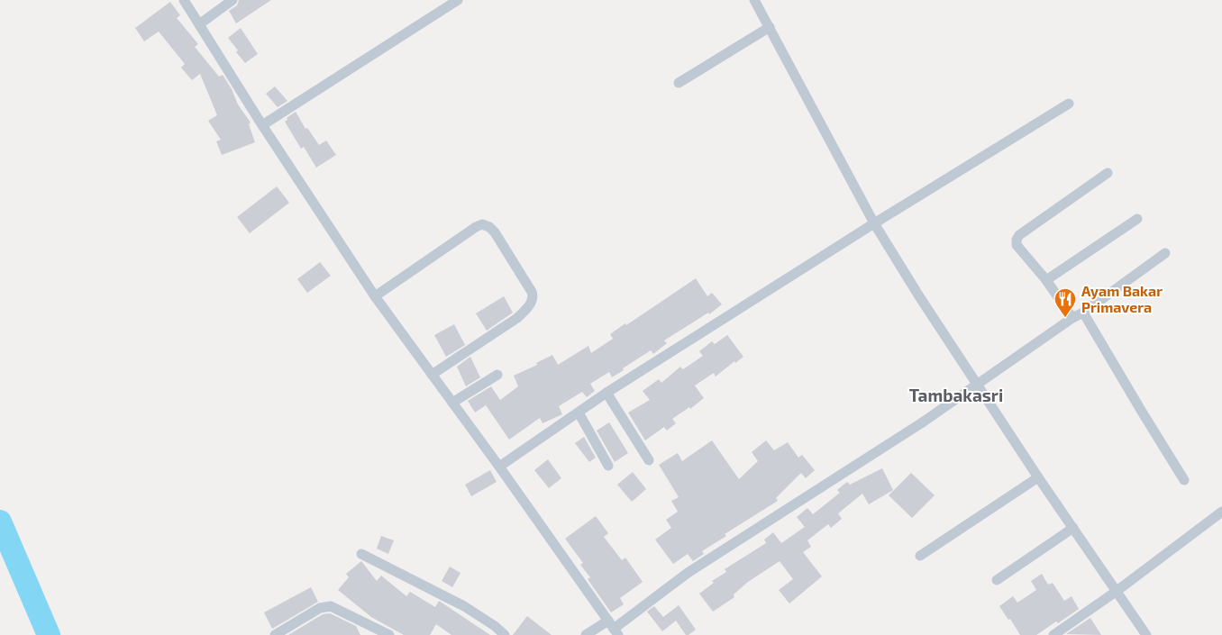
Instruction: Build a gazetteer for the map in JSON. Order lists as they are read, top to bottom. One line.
{"districts":["Tambakasri"],"places":{"restaurant":["Ayam Bakar Primavera"]}}
